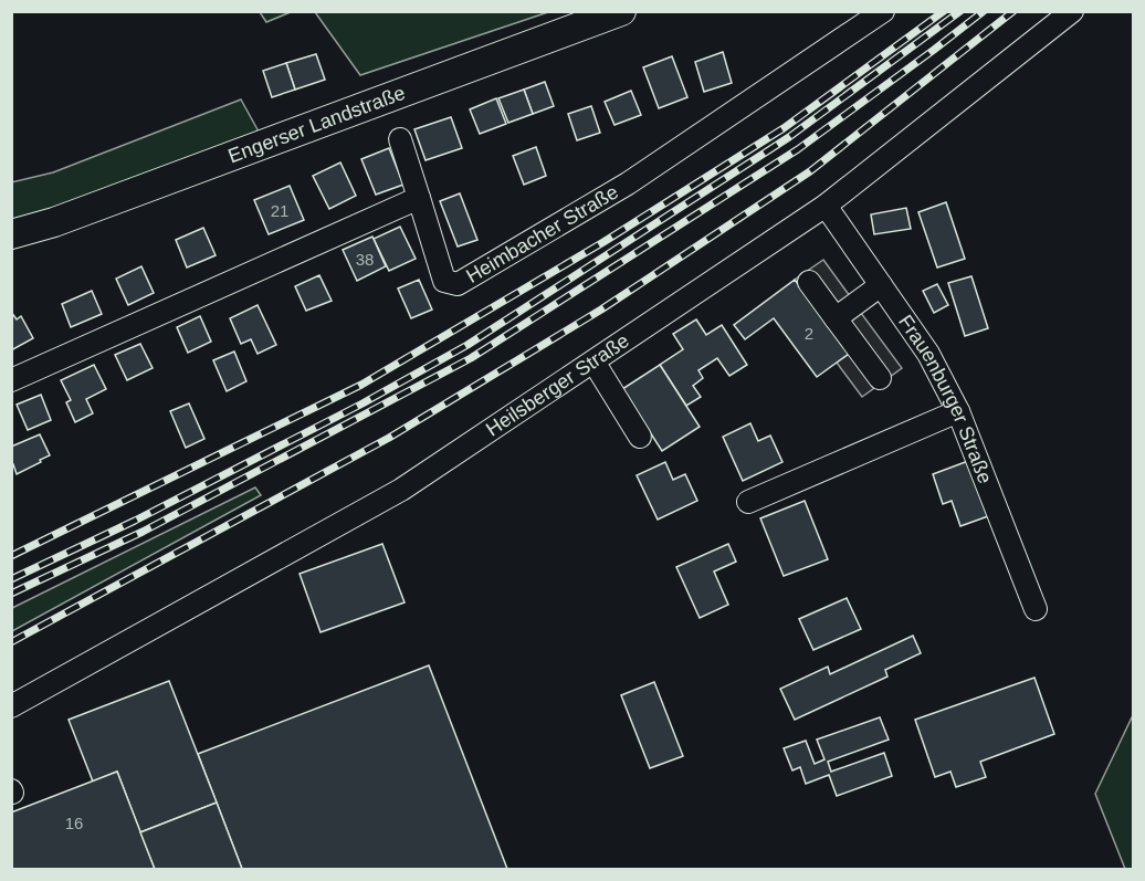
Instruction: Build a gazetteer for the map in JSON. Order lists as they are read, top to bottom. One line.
{"streets":{"main road":["Engerser Landstraße"],"street":["Heimbacher Straße","Heilsberger Straße","Frauenburger Straße"]},"crossings":[["Heilsberger Straße","Frauenburger Straße"]],"house_numbers":["21","38","2","16"]}
